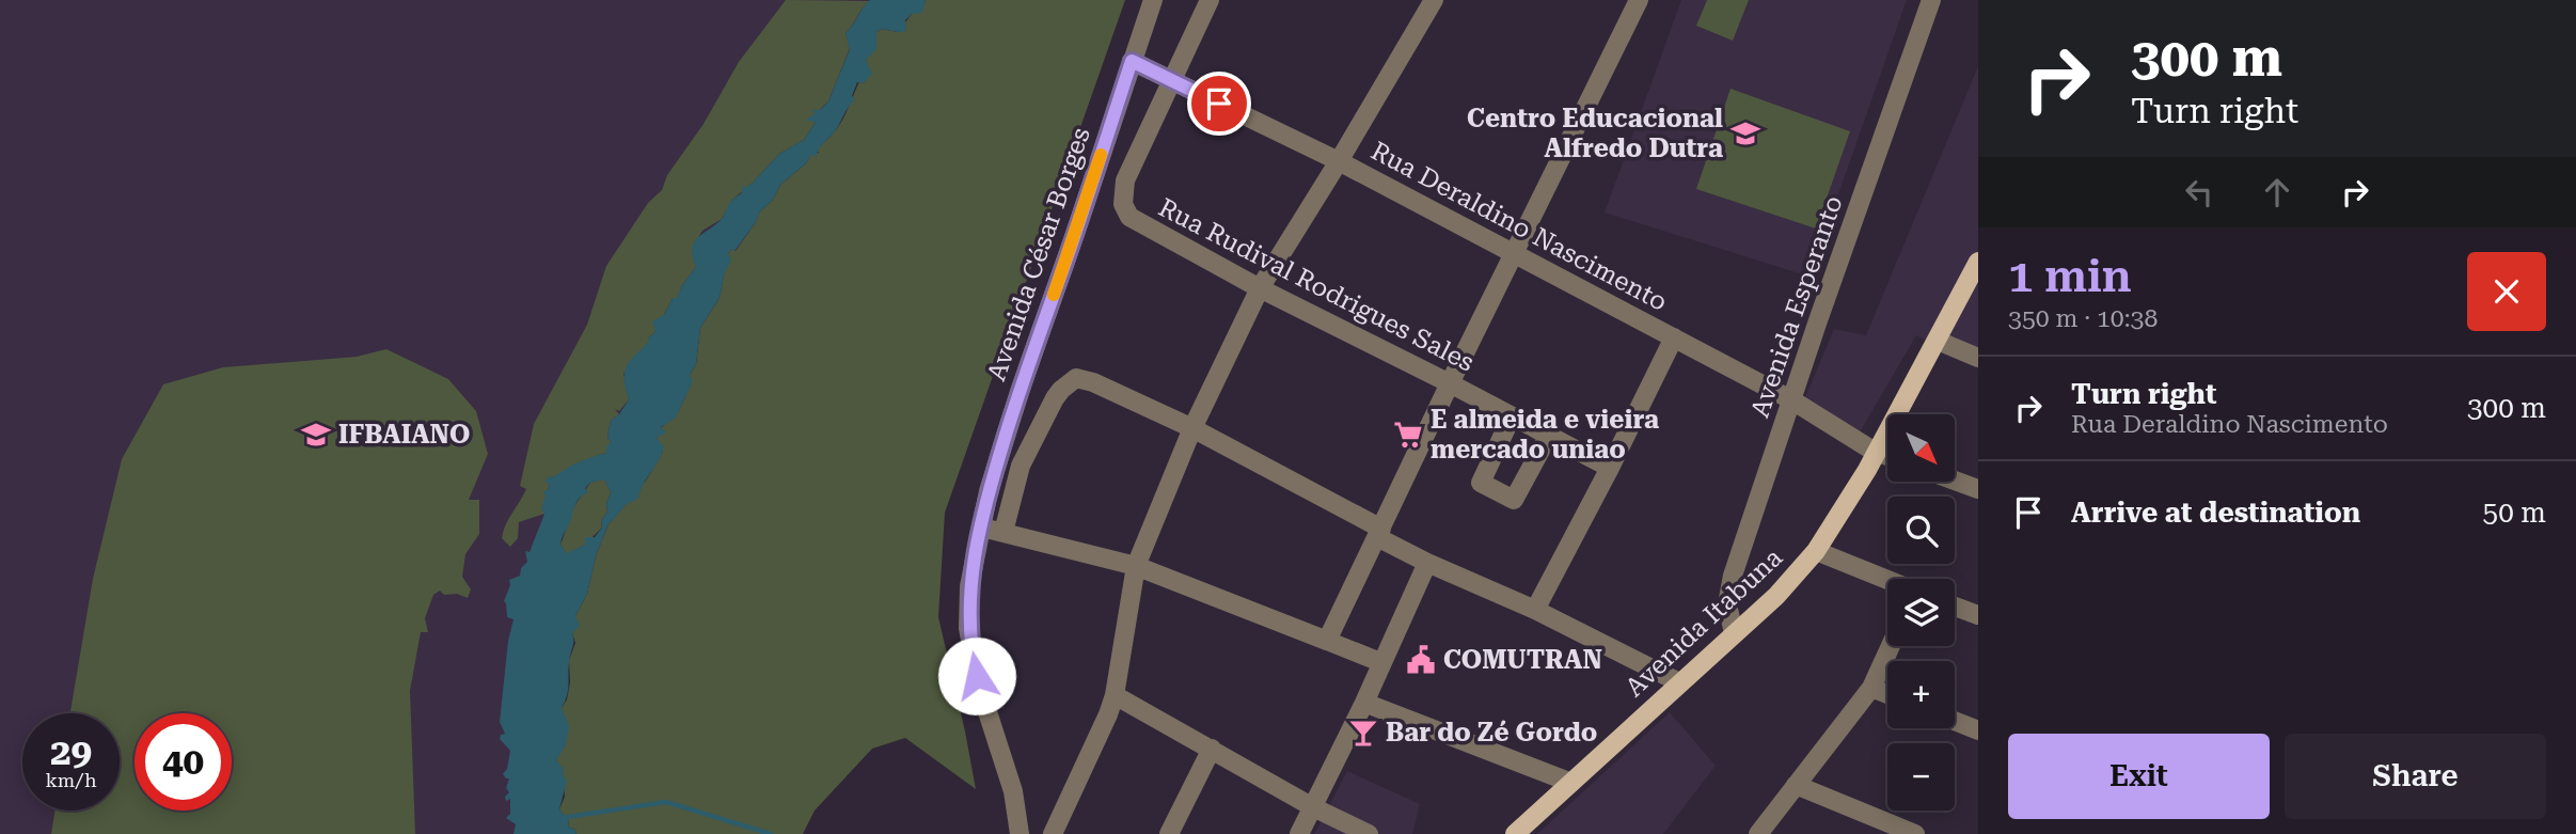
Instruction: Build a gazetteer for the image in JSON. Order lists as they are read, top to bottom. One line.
{"streets":{"main road":["Avenida Itabuna"],"street":["Rua Deraldino Nascimento","Avenida César Borges","Rua Rudival Rodrigues Sales","Avenida Esperanto"]},"crossings":[["Rua Deraldino Nascimento","Avenida César Borges"],["Rua Deraldino Nascimento","Rua Rudival Rodrigues Sales"],["Rua Deraldino Nascimento","Avenida Esperanto"],["Rua Deraldino Nascimento","Avenida Itabuna"],["Avenida Esperanto","Avenida Itabuna"]],"places":{"school or university":["Centro Educacional Alfredo Dutra","IFBAIANO"],"supermarket":["E almeida e vieira mercado uniao"],"public building":["COMUTRAN"],"bar":["Bar do Zé Gordo"]},"north":"bottom right","page":{"turn":["300 m","Turn right"],"heading":["1 min","350 m · 10:38"],"list":[{"name":"Turn right","note":"Rua Deraldino Nascimento","value":"300 m"},{"name":"Arrive at destination","value":"50 m"}],"map_buttons":["+","−"],"speed":"29 km/h","limit":"40","buttons":["Exit","Share"]}}
